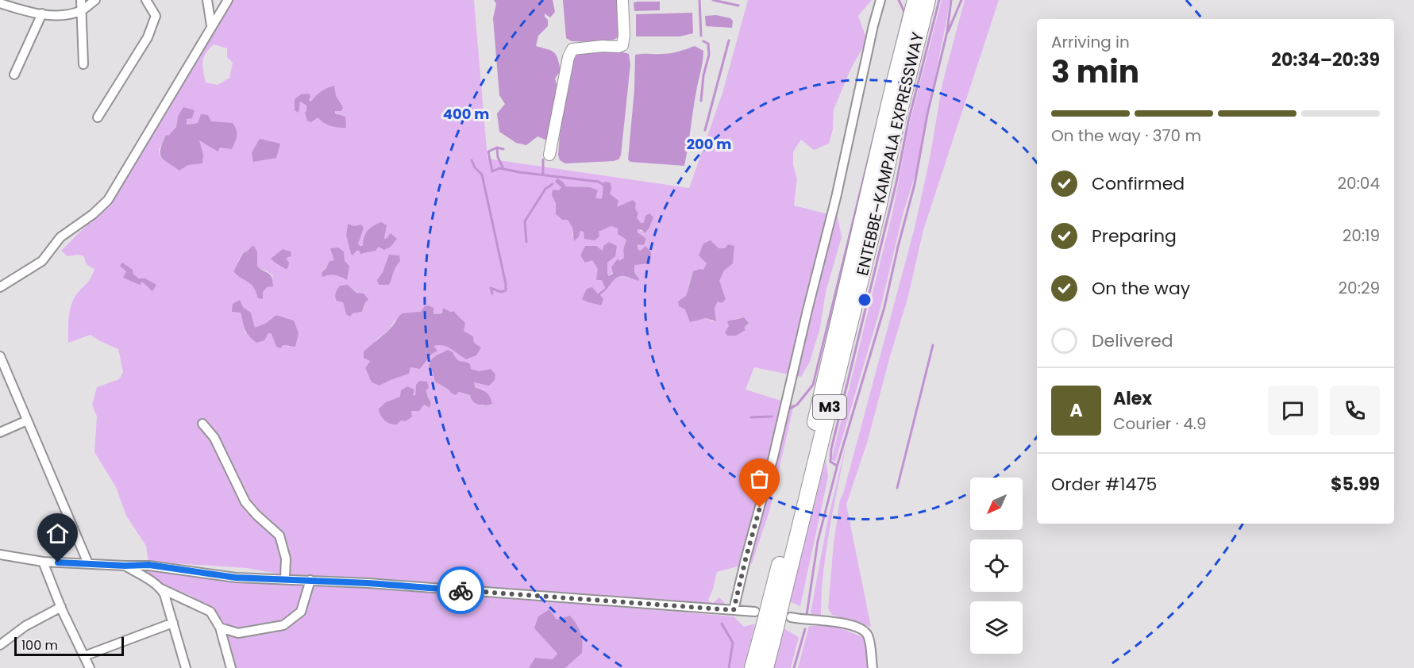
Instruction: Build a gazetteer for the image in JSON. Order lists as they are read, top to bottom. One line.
{"streets":{"highway":["ENTEBBE–KAMPALA EXPRESSWAY","M3"]},"crossings":[["ENTEBBE–KAMPALA EXPRESSWAY","M3"]],"scale_bar":"100 m","north":"bottom left","page":{"heading":["3 min","Arriving in","20:34–20:39"],"panel":["Alex","Courier · 4.9","Order #1475","$5.99"],"bar":"On the way · 370 m","list":[["Confirmed","20:04"],["Preparing","20:19"],["On the way","20:29"],"Delivered"],"round":"A","scale":"100 m"},"rings":["400 m","200 m"]}
